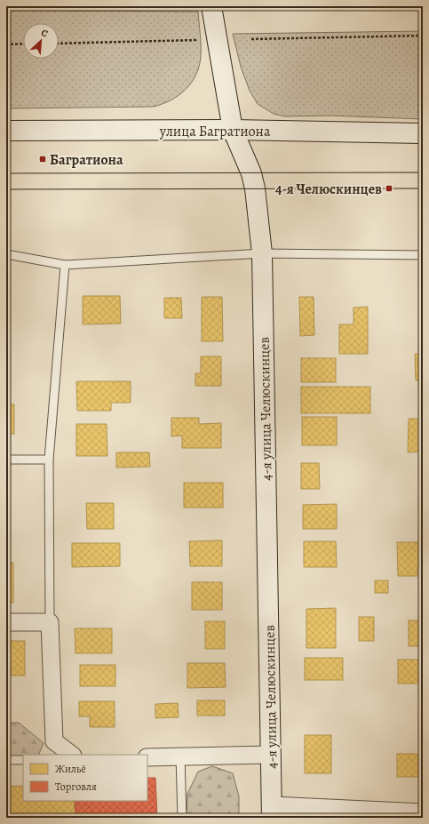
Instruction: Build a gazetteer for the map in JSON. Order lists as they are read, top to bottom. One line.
{"streets":{"main road":["улица Багратиона","4-я улица Челюскинцев"]},"crossings":[["улица Багратиона","4-я улица Челюскинцев"]],"places":{"transit":["Багратиона","4-я Челюскинцев"]},"legend":["Жильё","Торговля"],"north":"top right"}
